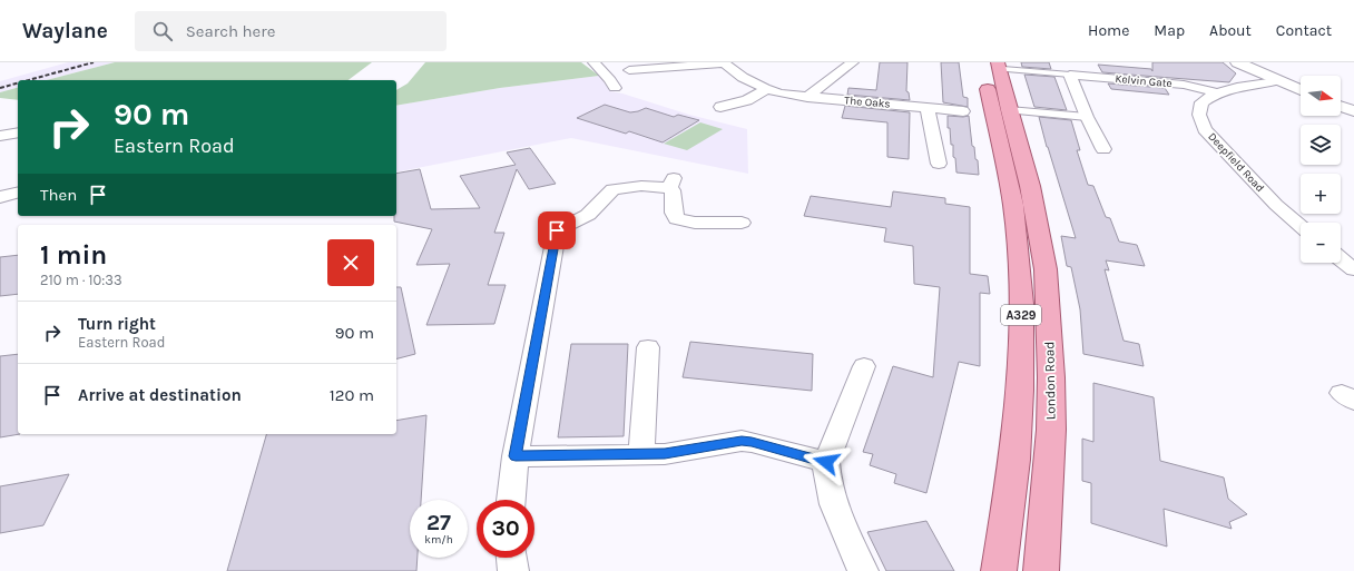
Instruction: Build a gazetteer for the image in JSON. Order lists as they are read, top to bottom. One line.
{"streets":{"main road":["A329","London Road"],"street":["Kelvin Gate","The Oaks","Deepfield Road"]},"crossings":[["Kelvin Gate","Deepfield Road"]],"north":"right","page":{"header":"Waylane","search":"Search here","nav":["Home","Map","About","Contact"],"map_buttons":["+","−"],"turn":["90 m","Eastern Road"],"then":"Then","heading":["1 min","210 m · 10:33"],"list":[{"name":"Turn right","note":"Eastern Road","value":"90 m"},{"name":"Arrive at destination","value":"120 m"}],"speed":"27 km/h","limit":"30"}}
